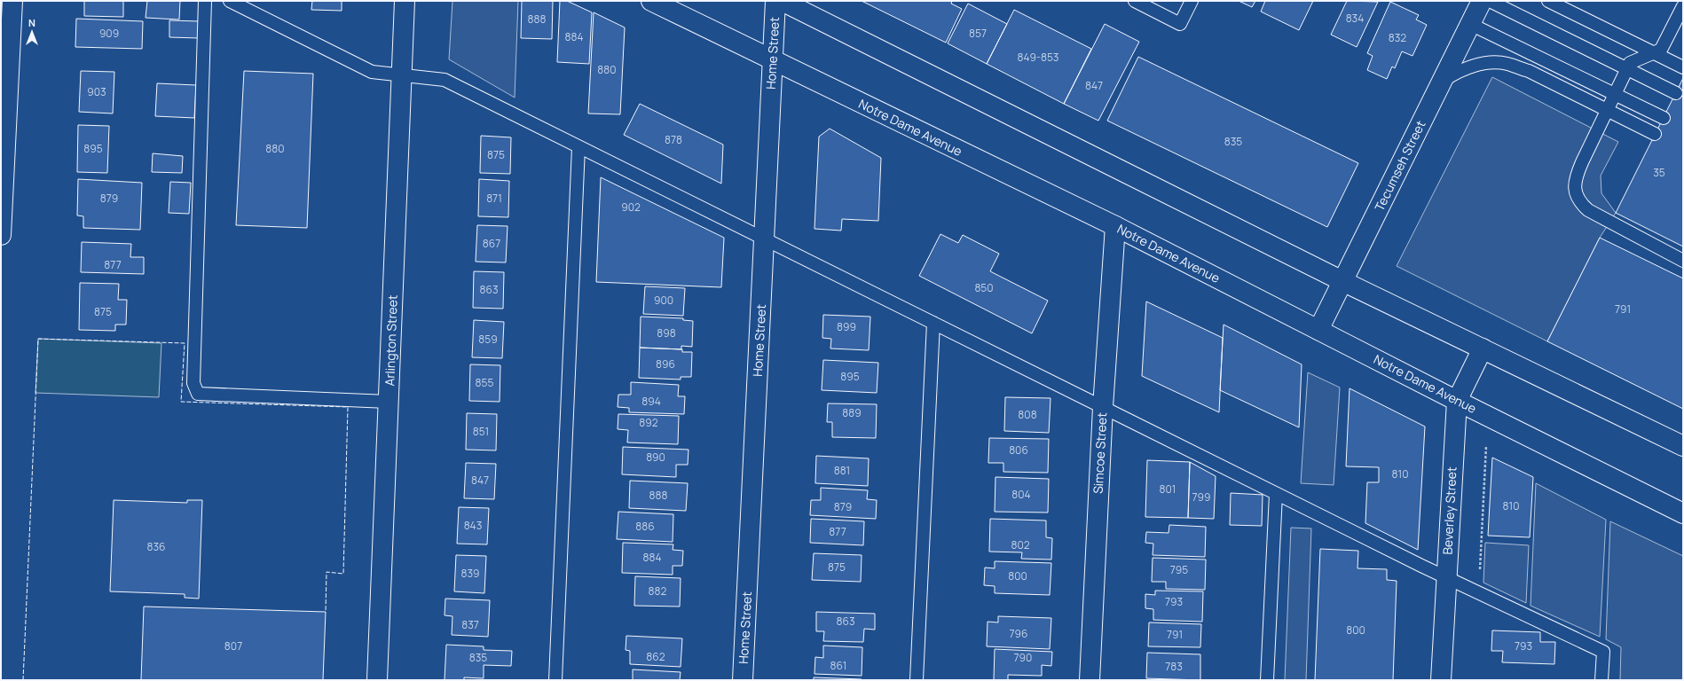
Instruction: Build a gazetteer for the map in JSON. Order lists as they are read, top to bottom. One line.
{"streets":{"main road":["Home Street","Notre Dame Avenue","Tecumseh Street","Arlington Street","Simcoe Street","Beverley Street"]},"crossings":[["Home Street","Notre Dame Avenue"],["Notre Dame Avenue","Tecumseh Street"],["Notre Dame Avenue","Simcoe Street"],["Notre Dame Avenue","Beverley Street"]],"house_numbers":["834","888","909","857","884","832","849-853","880","847","903","878","835","895","880","875","35","879","871","902","867","877","850","863","900","791","875","899","898","859","896","895","855","894","889","808","892","851","806","890","881","810","847","801","804","888","799","810","879","843","886","877","802","836","884","875","795","839","800","882","793","863","837","800","796","791","807","793","862","835","790","861","783"],"north":"top"}
